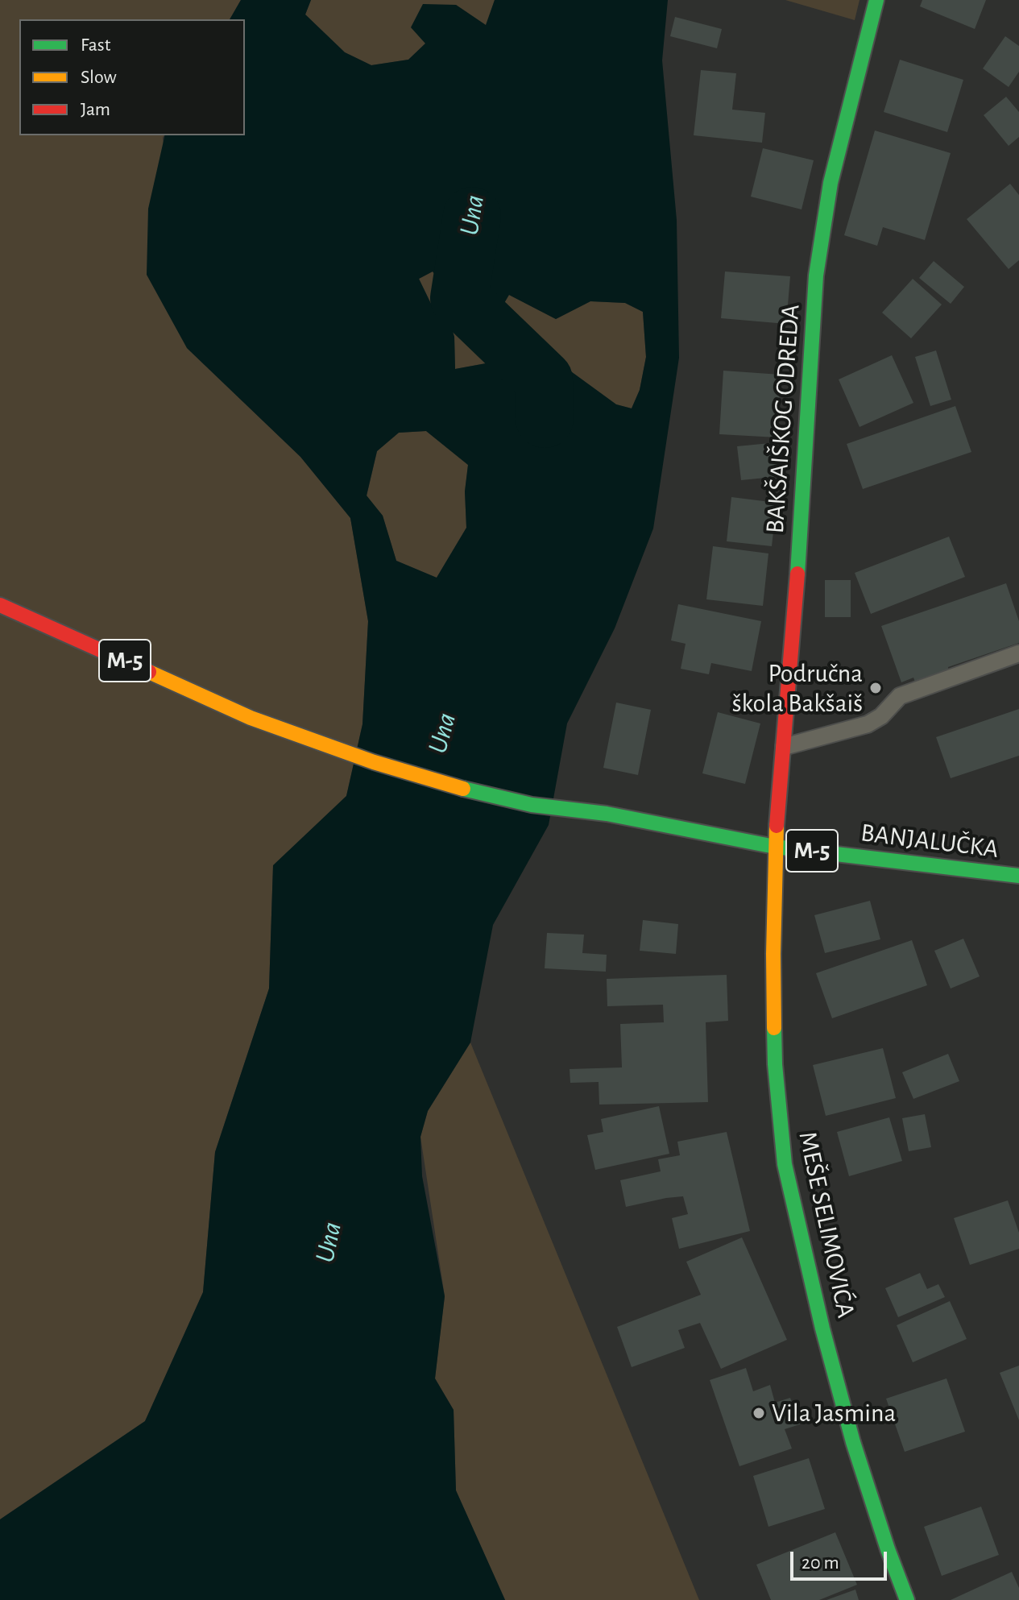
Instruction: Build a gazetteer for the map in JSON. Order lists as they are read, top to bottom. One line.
{"streets":{"street":["BAKŠAIŠKOG ODREDA","M-5","BANJALUČKA","MEŠE SELIMOVIĆA"]},"crossings":[["BAKŠAIŠKOG ODREDA","BANJALUČKA"],["BAKŠAIŠKOG ODREDA","MEŠE SELIMOVIĆA"],["BANJALUČKA","MEŠE SELIMOVIĆA"]],"water":["Una"],"places":["Područna škola Bakšaiš","Vila Jasmina"],"legend":["Fast","Slow","Jam"],"scale_bar":"20 m"}
